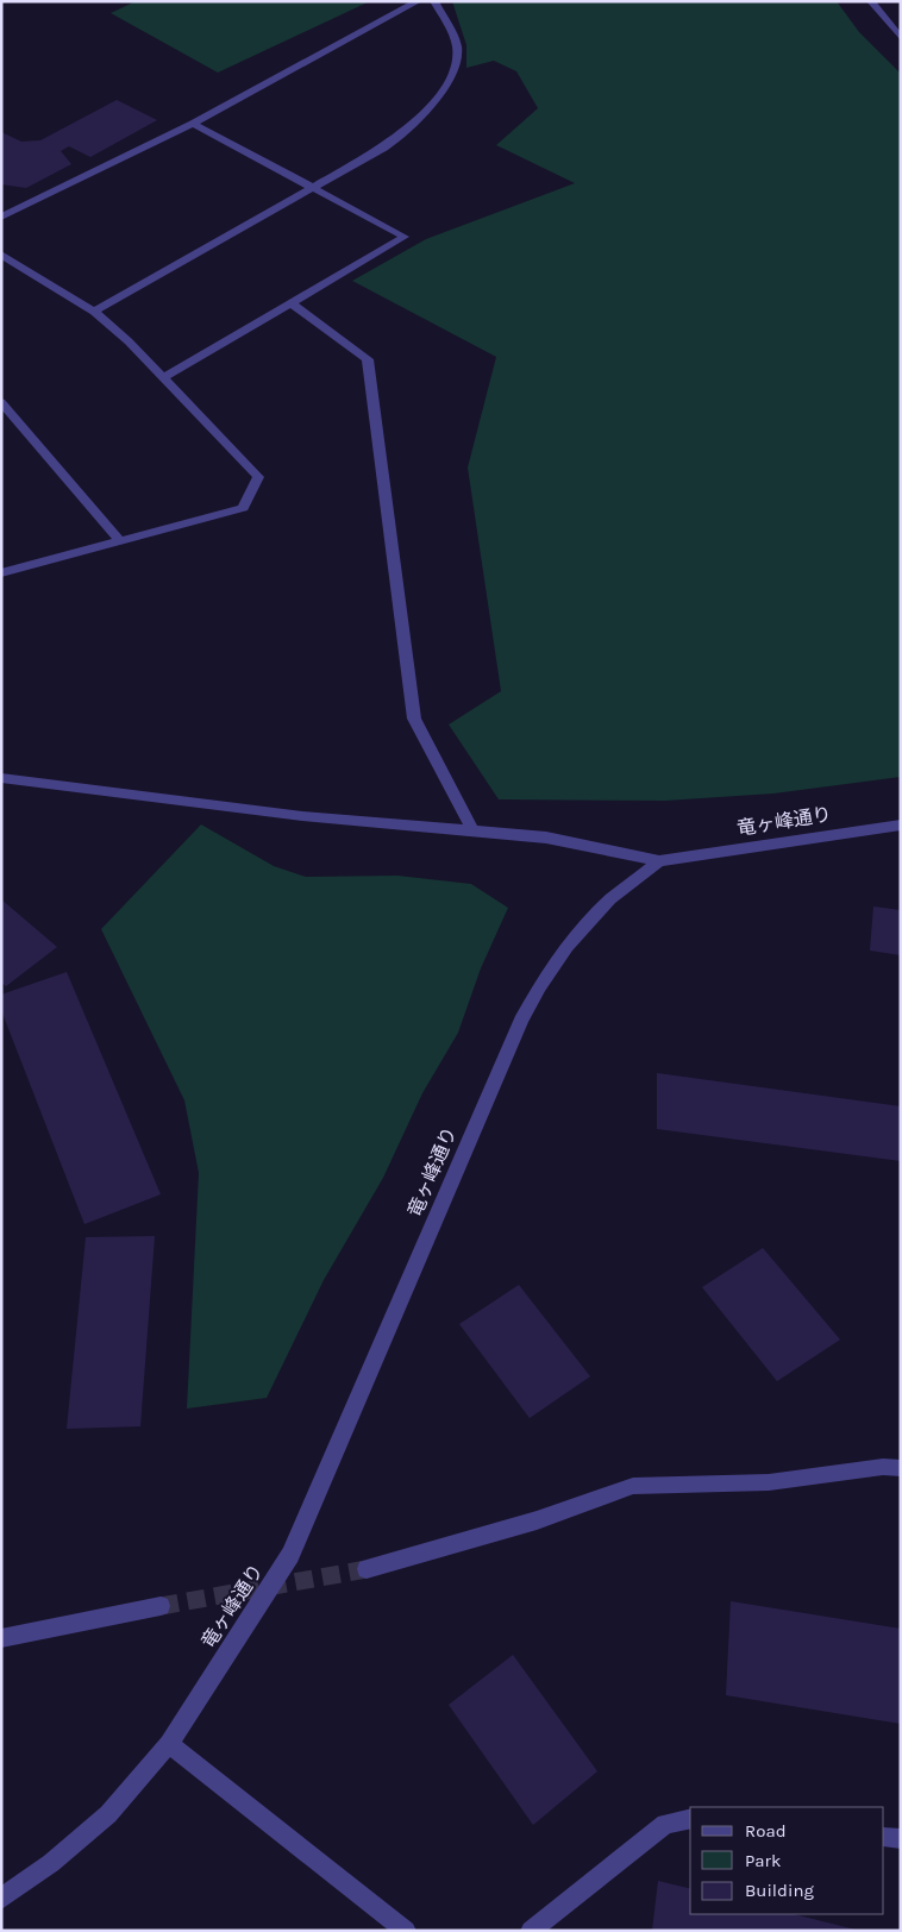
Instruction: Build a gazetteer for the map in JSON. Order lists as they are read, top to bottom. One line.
{"streets":{"street":["竜ヶ峰通り"]},"legend":["Road","Park","Building"]}
